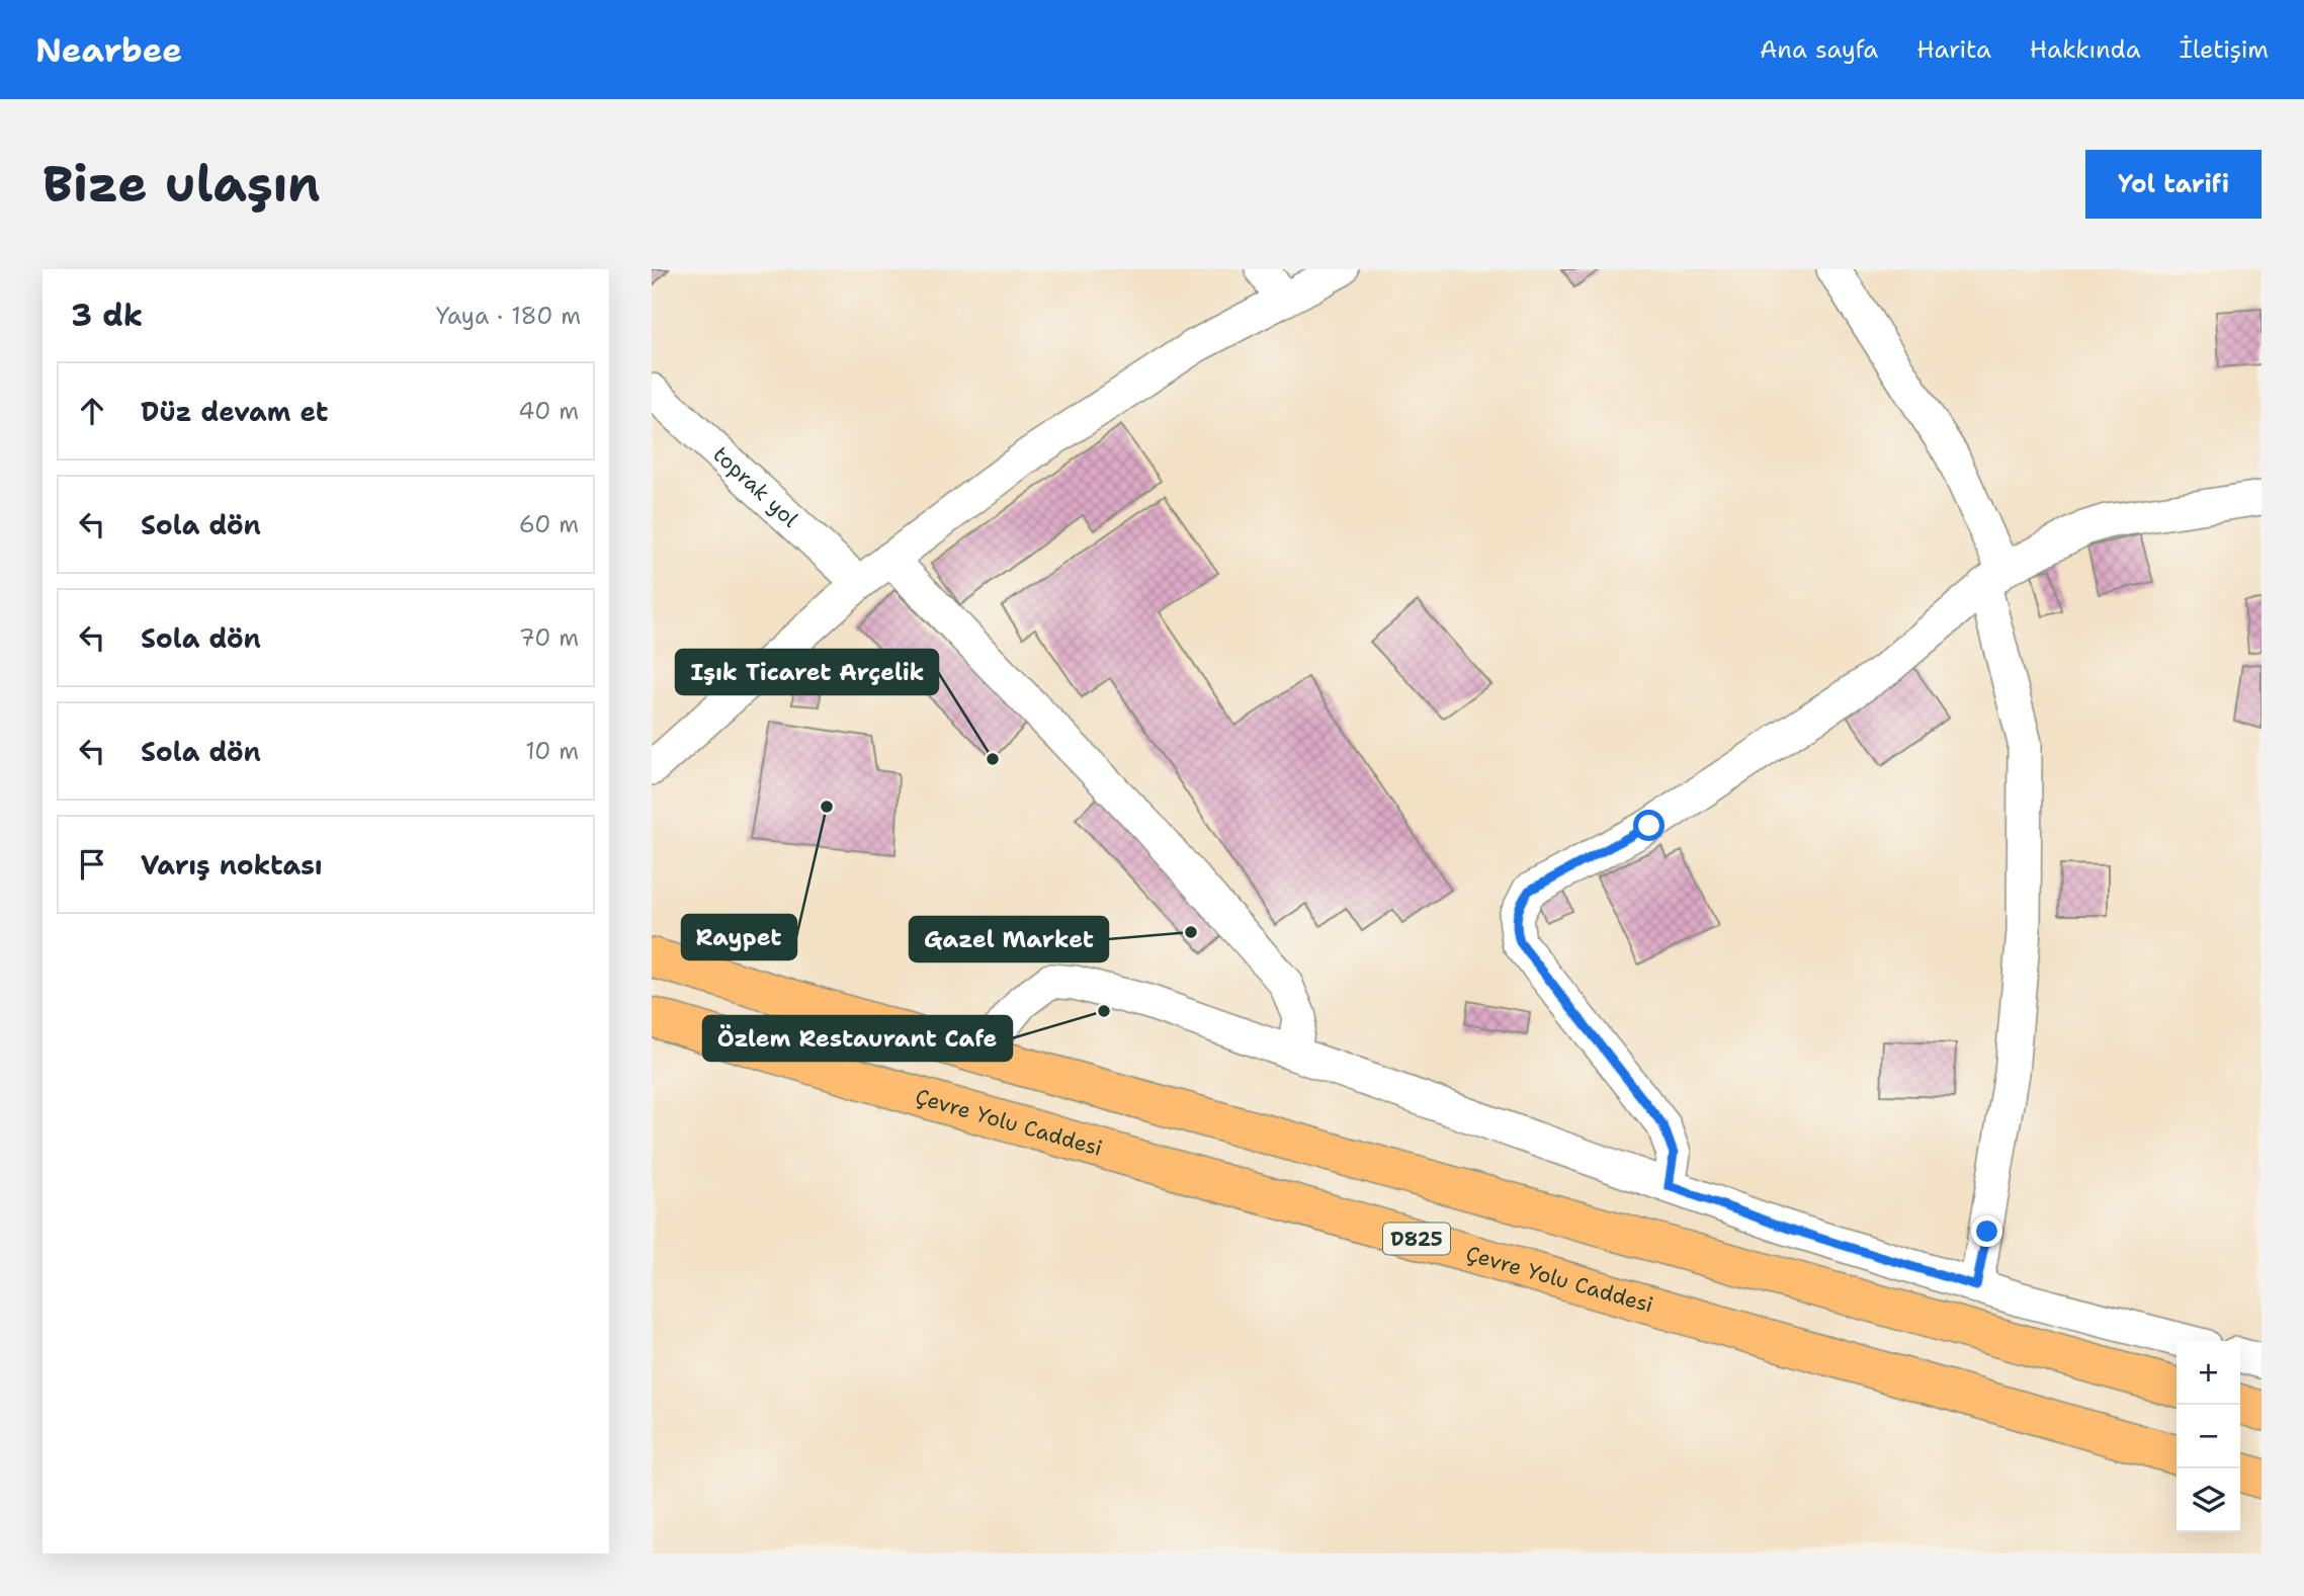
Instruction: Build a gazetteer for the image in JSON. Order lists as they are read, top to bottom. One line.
{"streets":{"highway":["Çevre Yolu Caddesi","D825"],"street":["toprak yol"]},"places":["Işık Ticaret Arçelik","Raypet","Gazel Market","Özlem Restaurant Cafe"],"page":{"header":"Nearbee","nav":["Ana sayfa","Harita","Hakkında","İletişim"],"buttons":"Yol tarifi","title":"Bize ulaşın","heading":["3 dk","Yaya · 180 m"],"list":[["Düz devam et","40 m"],["Sola dön","60 m"],["Sola dön","70 m"],["Sola dön","10 m"],"Varış noktası"],"map_buttons":["+","−"]}}
